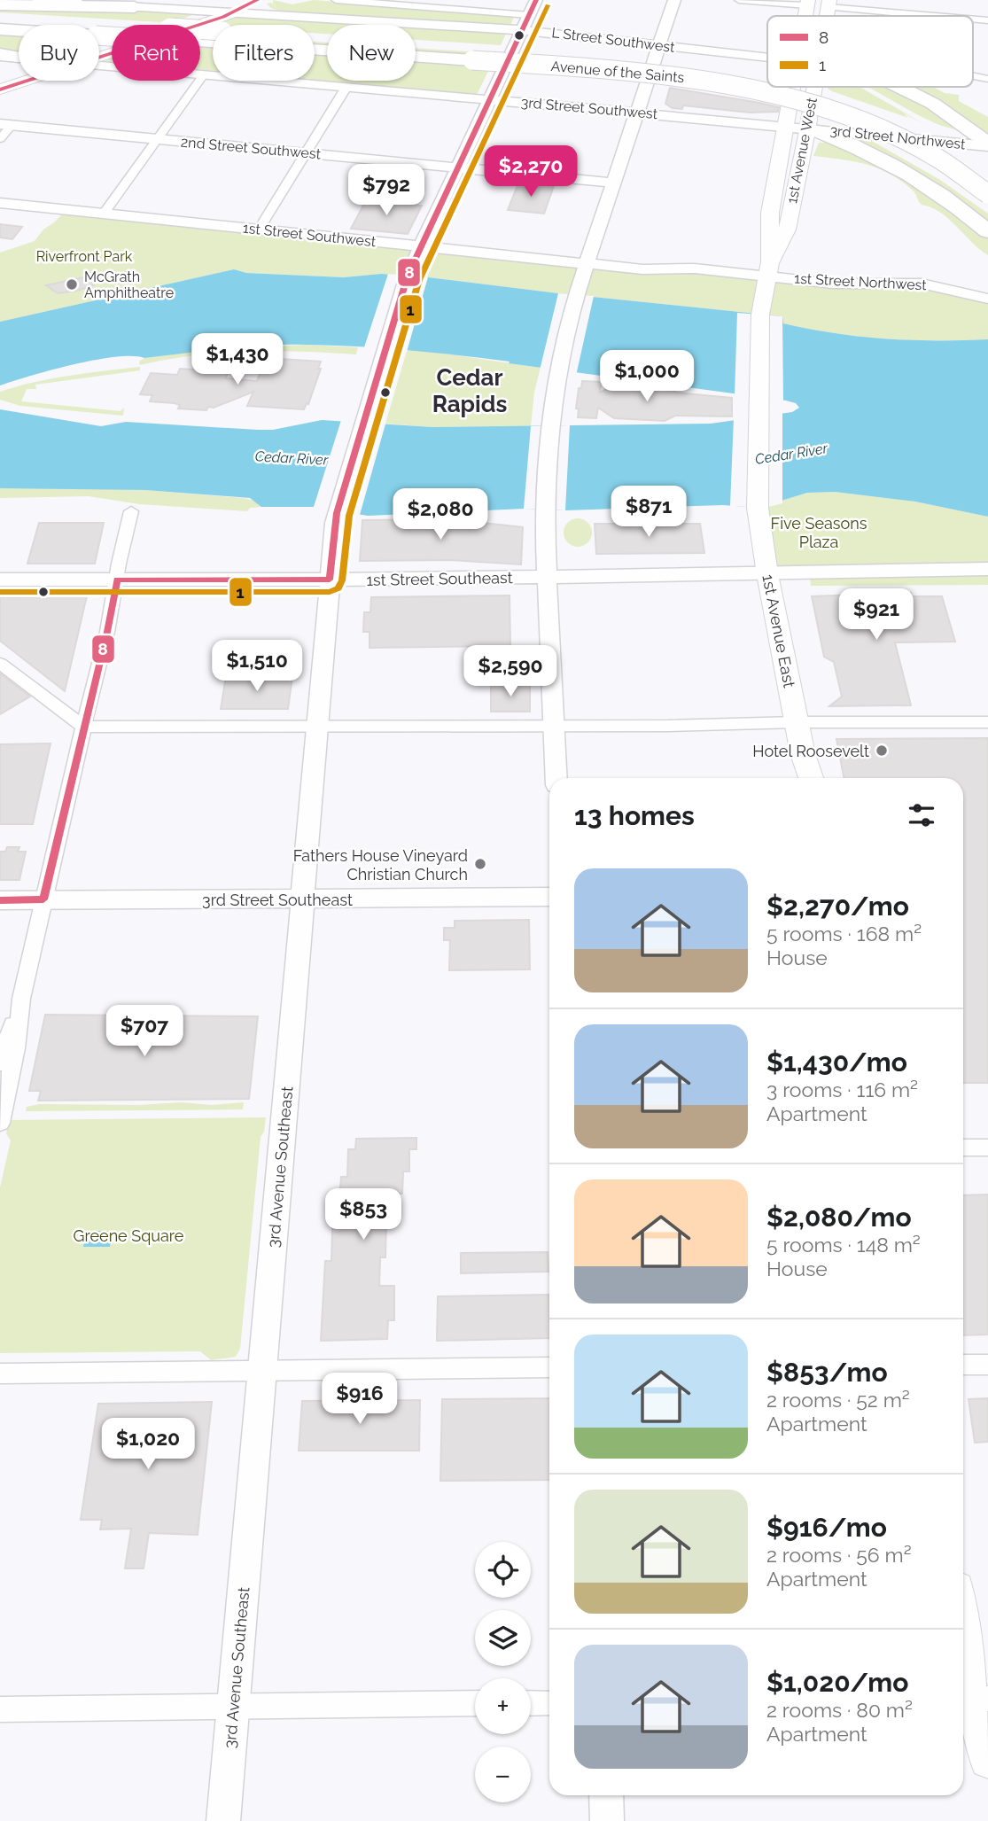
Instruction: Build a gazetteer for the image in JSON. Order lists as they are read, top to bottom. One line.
{"streets":{"highway":["Avenue of the Saints"],"main road":["L Street Southwest","3rd Street Southwest","3rd Street Northwest","2nd Street Southwest","1st Avenue West","1st Street Southwest","1st Street Northwest","1st Street Southeast","1st Avenue East","3rd Street Southeast","3rd Avenue Southeast"]},"crossings":[["3rd Street Southwest","3rd Street Northwest"],["3rd Street Southwest","1st Avenue West"],["3rd Street Northwest","1st Avenue West"],["1st Avenue West","1st Street Southwest"],["1st Avenue West","1st Street Northwest"],["1st Avenue West","1st Avenue East"],["1st Street Southwest","1st Street Northwest"],["1st Street Southeast","1st Avenue East"],["1st Street Southeast","3rd Avenue Southeast"],["3rd Street Southeast","3rd Avenue Southeast"]],"districts":["Cedar Rapids"],"water":["Cedar River"],"parks":["Riverfront Park","Five Seasons Plaza","Greene Square"],"places":["McGrath Amphitheatre","Hotel Roosevelt","Fathers House Vineyard Christian Church"],"lines":["transit line 8","transit line 1"],"legend":["8","1"],"page":{"chip":["Buy","Rent","Filters","New"],"price":["$2,270","$792","$1,430","$1,000","$871","$2,080","$921","$1,510","$2,590","$707","$853","$916","$1,020"],"heading":"13 homes","list":[{"name":"$2,270/mo","note":"5 rooms · 168 m² · House"},{"name":"$1,430/mo","note":"3 rooms · 116 m² · Apartment"},{"name":"$2,080/mo","note":"5 rooms · 148 m² · House"},{"name":"$853/mo","note":"2 rooms · 52 m² · Apartment"},{"name":"$916/mo","note":"2 rooms · 56 m² · Apartment"},{"name":"$1,020/mo","note":"2 rooms · 80 m² · Apartment"}],"map_buttons":["+","−"]}}
